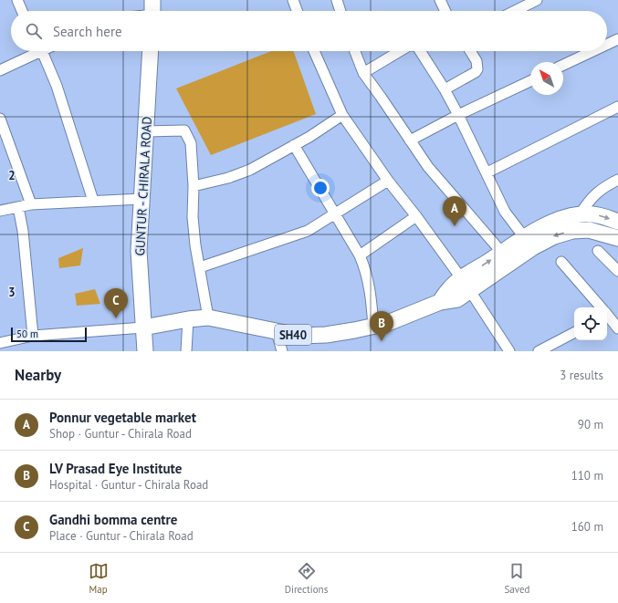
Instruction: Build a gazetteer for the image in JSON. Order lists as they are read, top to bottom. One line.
{"streets":{"main road":["GUNTUR - CHIRALA ROAD","SH40"]},"crossings":[["GUNTUR - CHIRALA ROAD","SH40"]],"scale_bar":"50 m","north":"top left","page":{"search":"Search here","pins":["A","C","B"],"scale":"50 m","heading":["Nearby","3 results"],"list":[{"mark":"A","name":"Ponnur vegetable market","note":"Shop · Guntur - Chirala Road","value":"90 m"},{"mark":"B","name":"LV Prasad Eye Institute","note":"Hospital · Guntur - Chirala Road","value":"110 m"},{"mark":"C","name":"Gandhi bomma centre","note":"Place · Guntur - Chirala Road","value":"160 m"}],"nav":["Map","Directions","Saved"]},"grid":{"rows":["2","3"]}}
